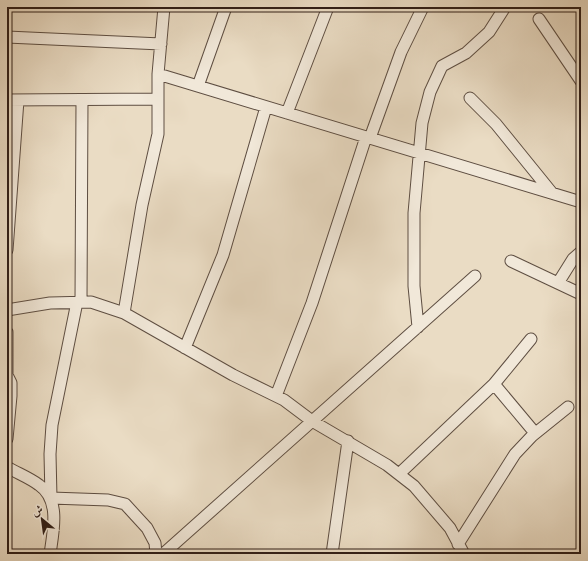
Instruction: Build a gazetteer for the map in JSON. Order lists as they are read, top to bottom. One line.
{"north":"top left"}
